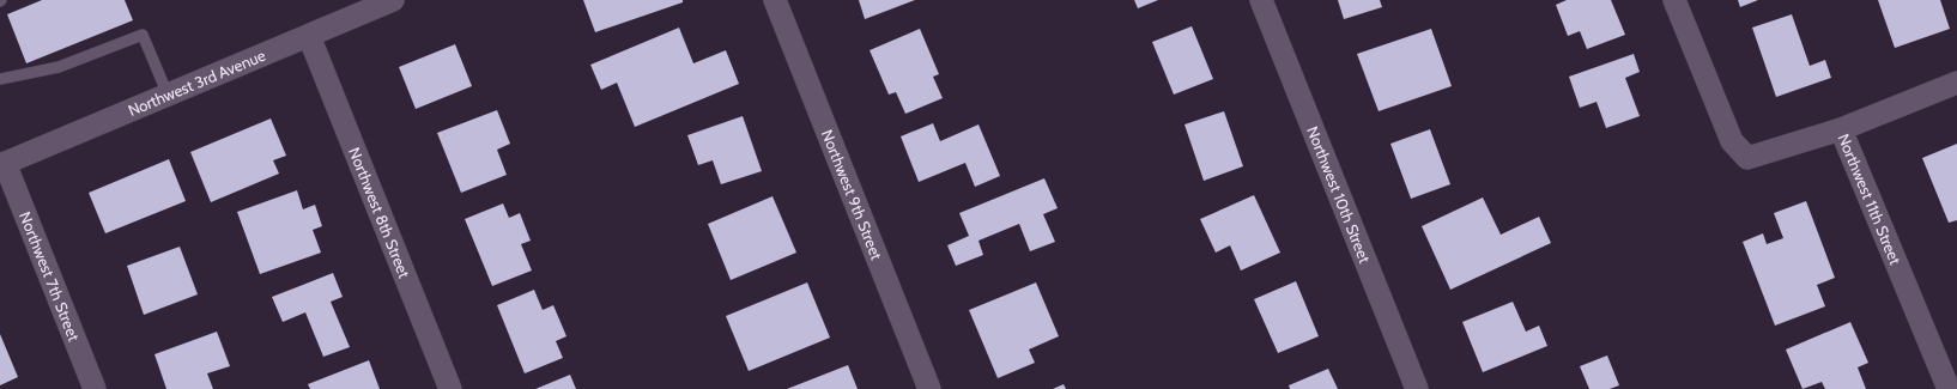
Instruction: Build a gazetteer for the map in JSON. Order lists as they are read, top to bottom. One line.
{"streets":{"street":["Northwest 3rd Avenue","Northwest 9th Street","Northwest 10th Street","Northwest 11th Street","Northwest 8th Street","Northwest 7th Street"]},"crossings":[["Northwest 3rd Avenue","Northwest 8th Street"],["Northwest 3rd Avenue","Northwest 7th Street"]]}
